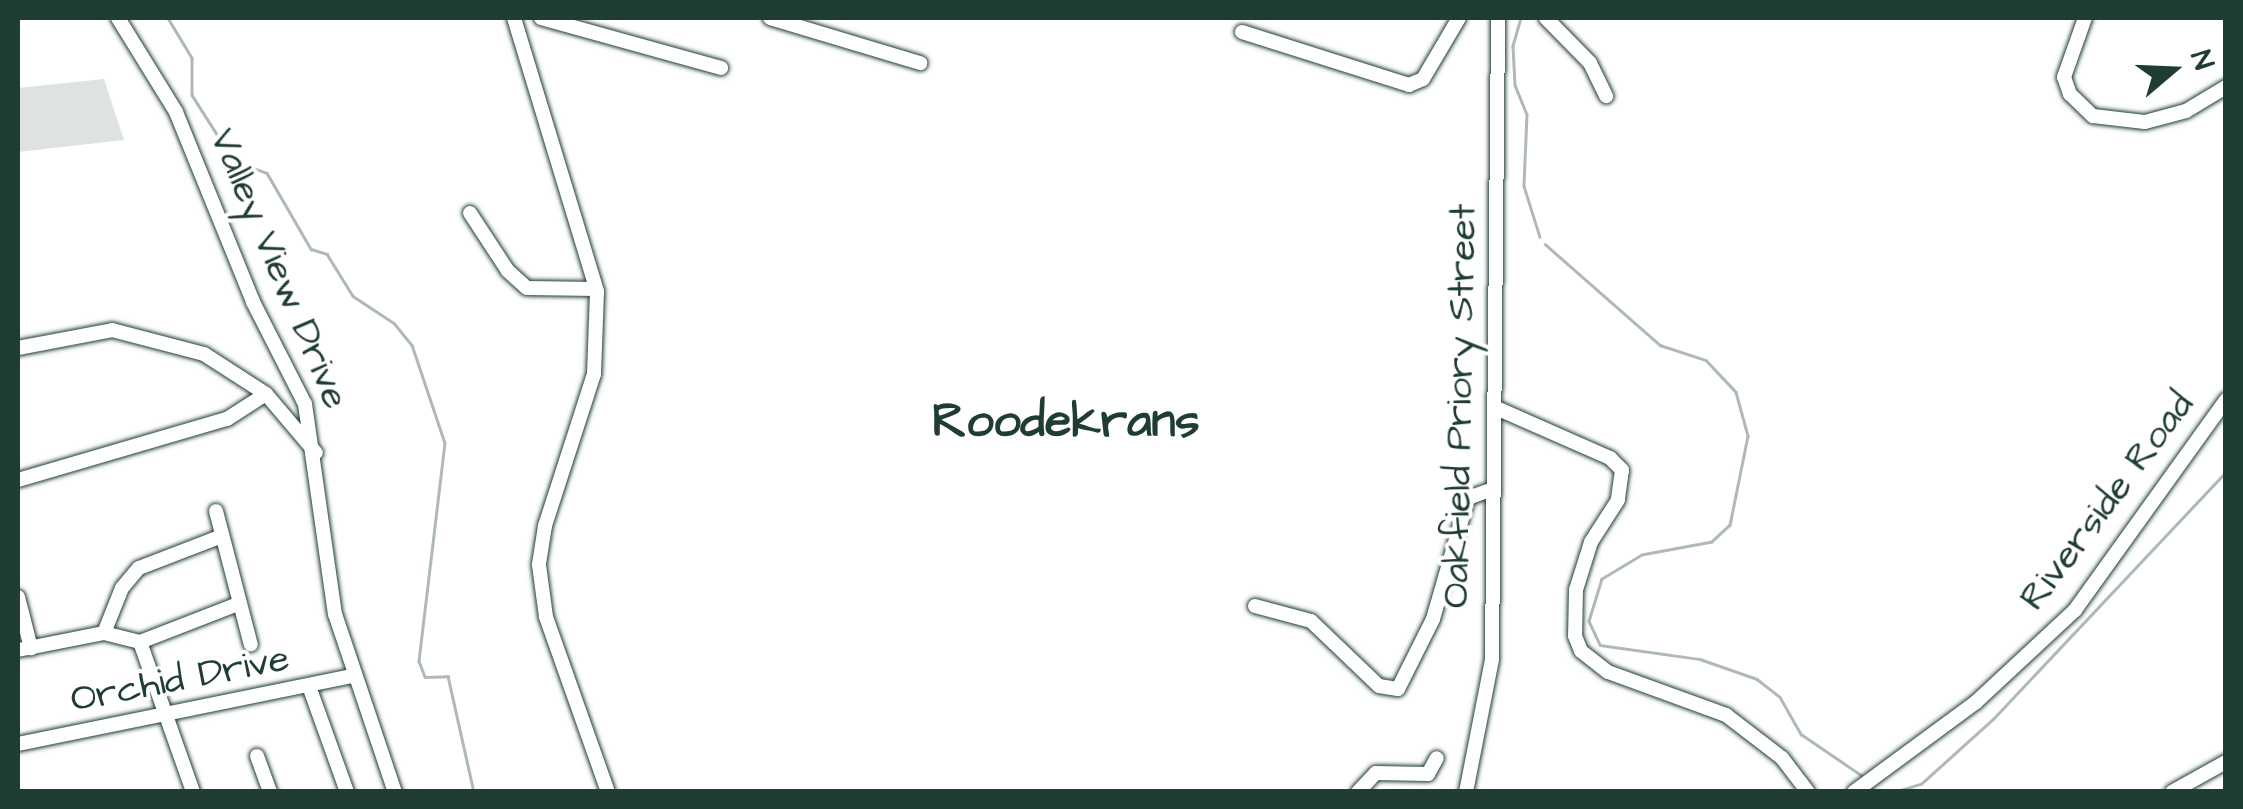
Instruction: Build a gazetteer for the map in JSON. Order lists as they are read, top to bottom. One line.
{"streets":{"street":["Valley View Drive","Oakfield Priory Street","Riverside Road","Orchid Drive"]},"crossings":[["Valley View Drive","Orchid Drive"]],"districts":["Roodekrans"],"north":"right"}
